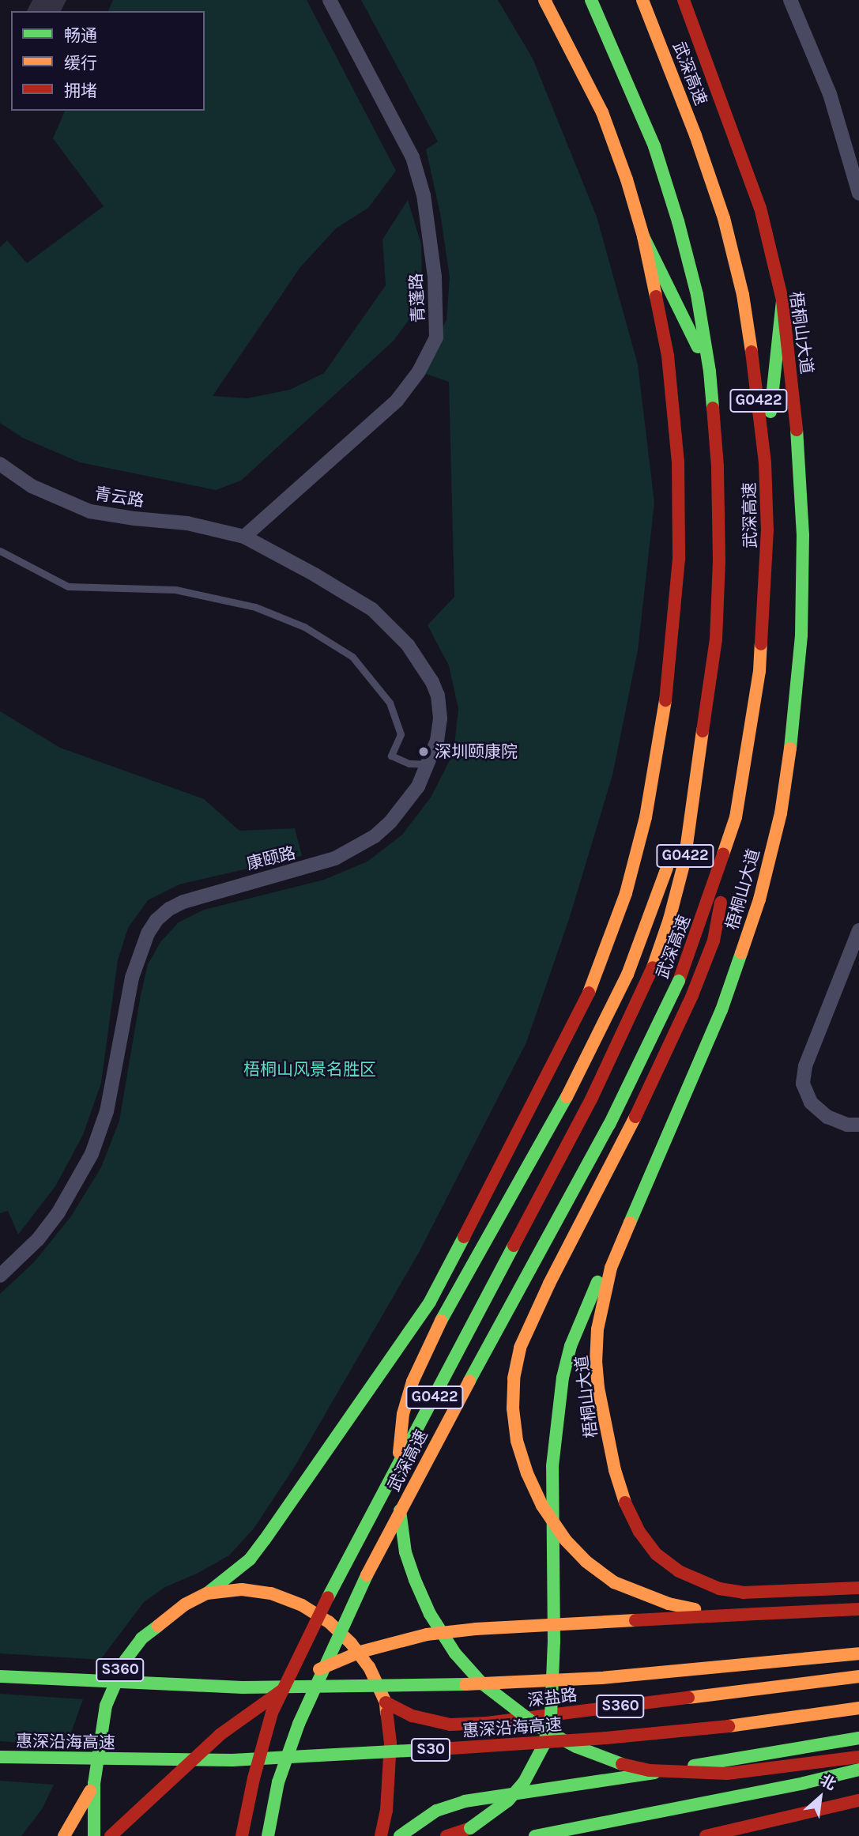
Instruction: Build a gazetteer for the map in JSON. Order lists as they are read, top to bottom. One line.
{"streets":{"main road":["武深高速","梧桐山大道","G0422","S360","深盐路","惠深沿海高速","S30"],"street":["青蓬路","青云路","康颐路"]},"crossings":[["青蓬路","青云路"],["青蓬路","康颐路"],["青云路","康颐路"],["S360","深盐路"]],"parks":["梧桐山风景名胜区"],"places":["深圳颐康院"],"legend":["畅通","缓行","拥堵"],"north":"top right"}
